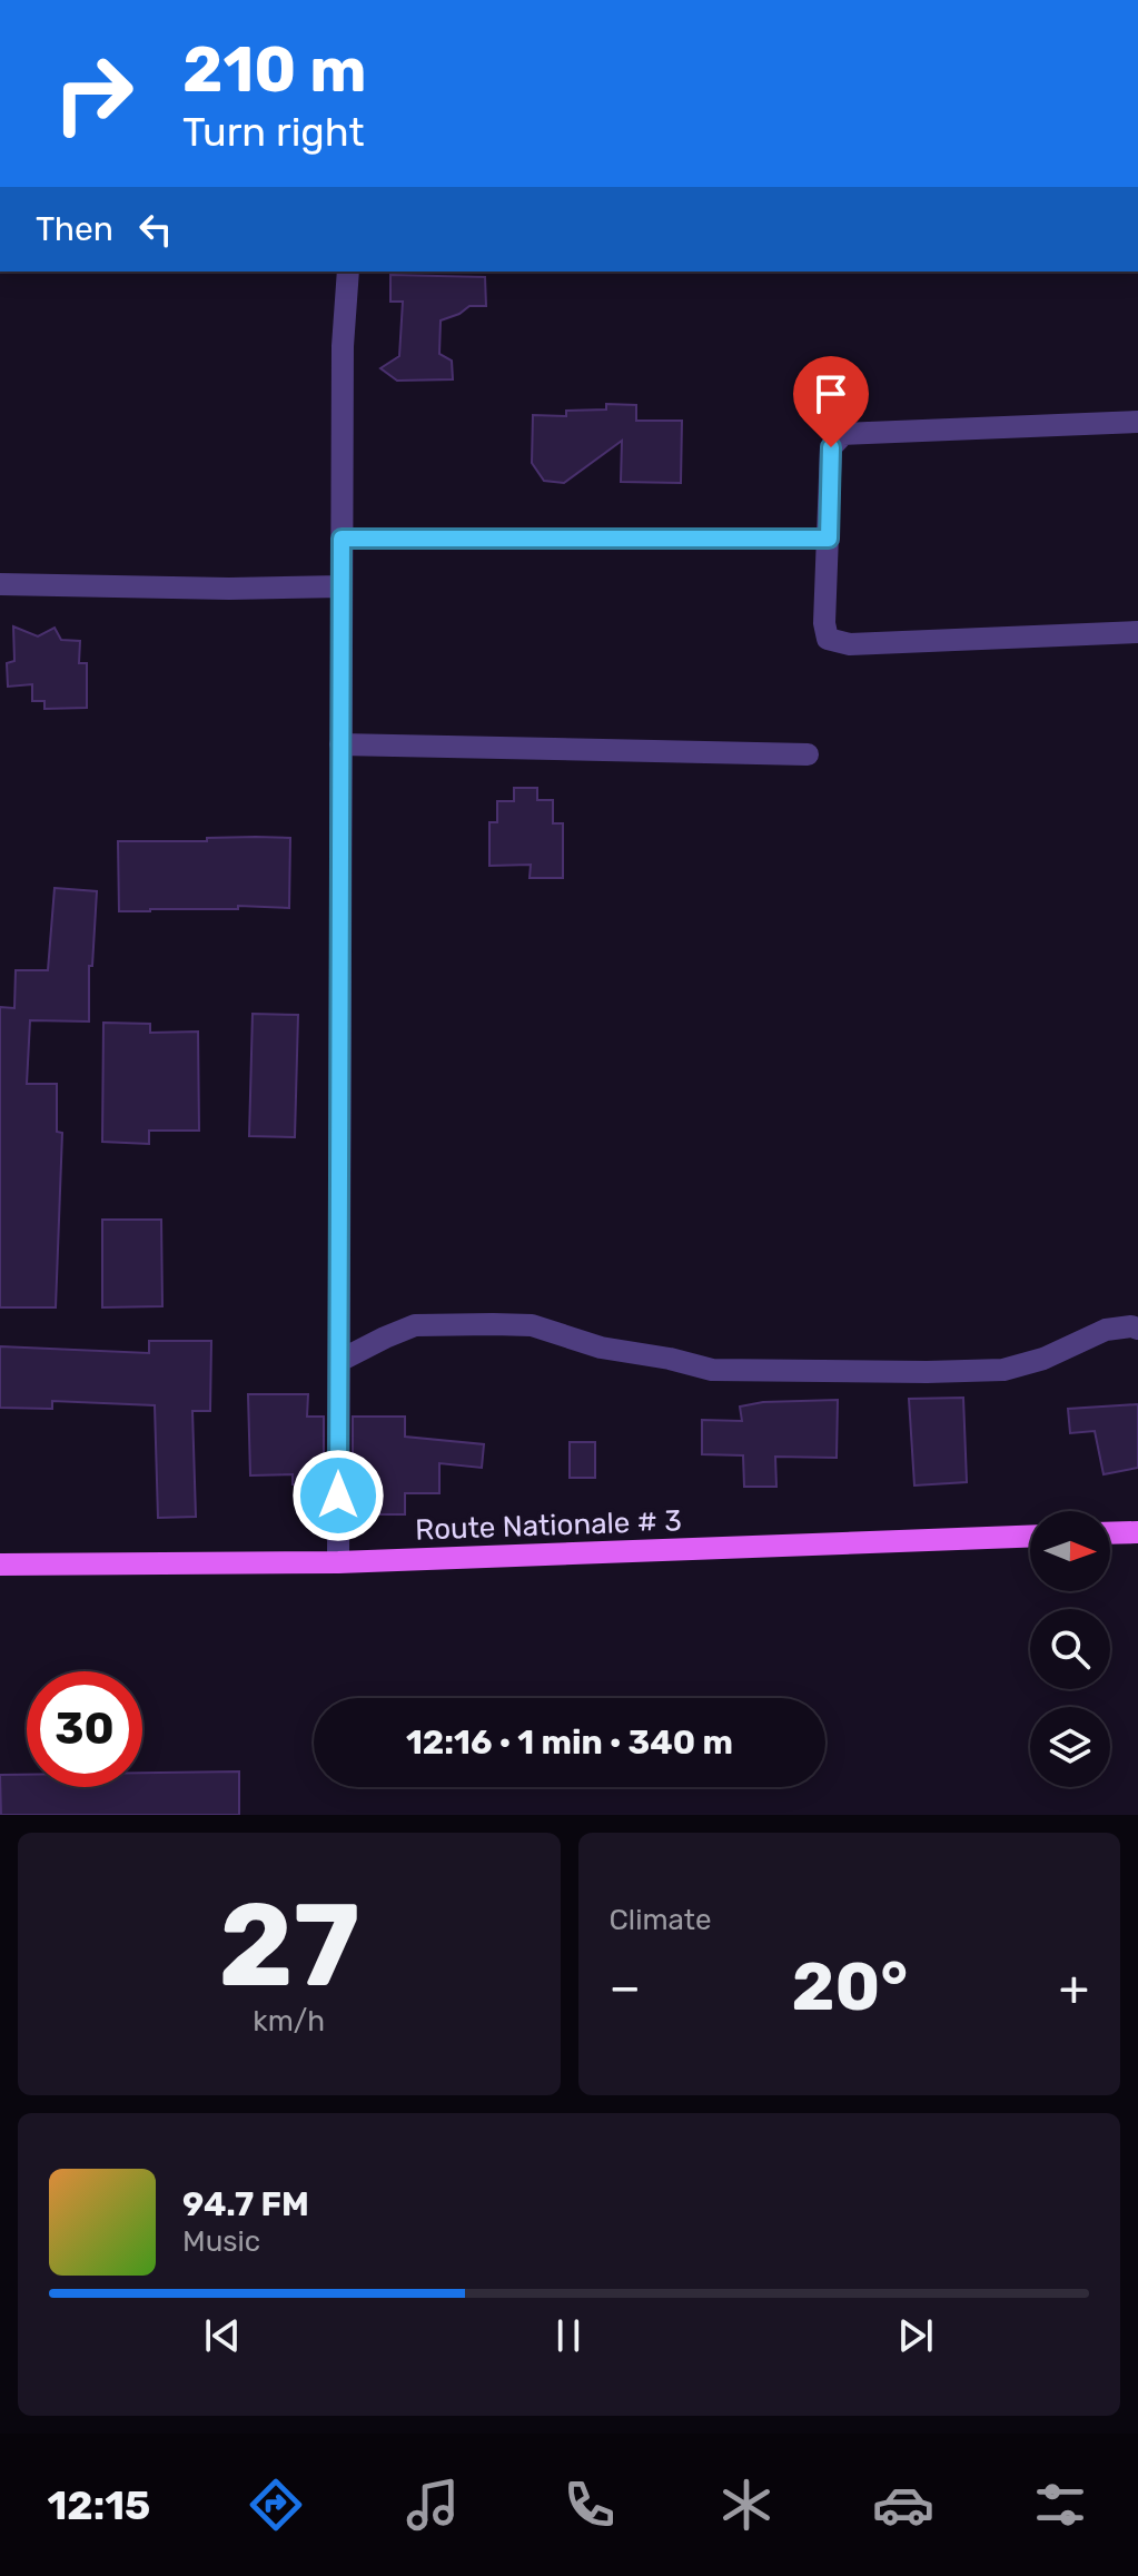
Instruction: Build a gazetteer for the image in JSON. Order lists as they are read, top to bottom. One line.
{"streets":{"main road":["Route Nationale # 3"]},"north":"right","page":{"turn":["210 m","Turn right"],"then":"Then","limit":"30","trip":"12:16 · 1 min · 340 m","tile":[["27","km/h"],"Climate"],"heat":["−","20°","+"],"song":["94.7 FM","Music"],"tabs":"12:15"}}
